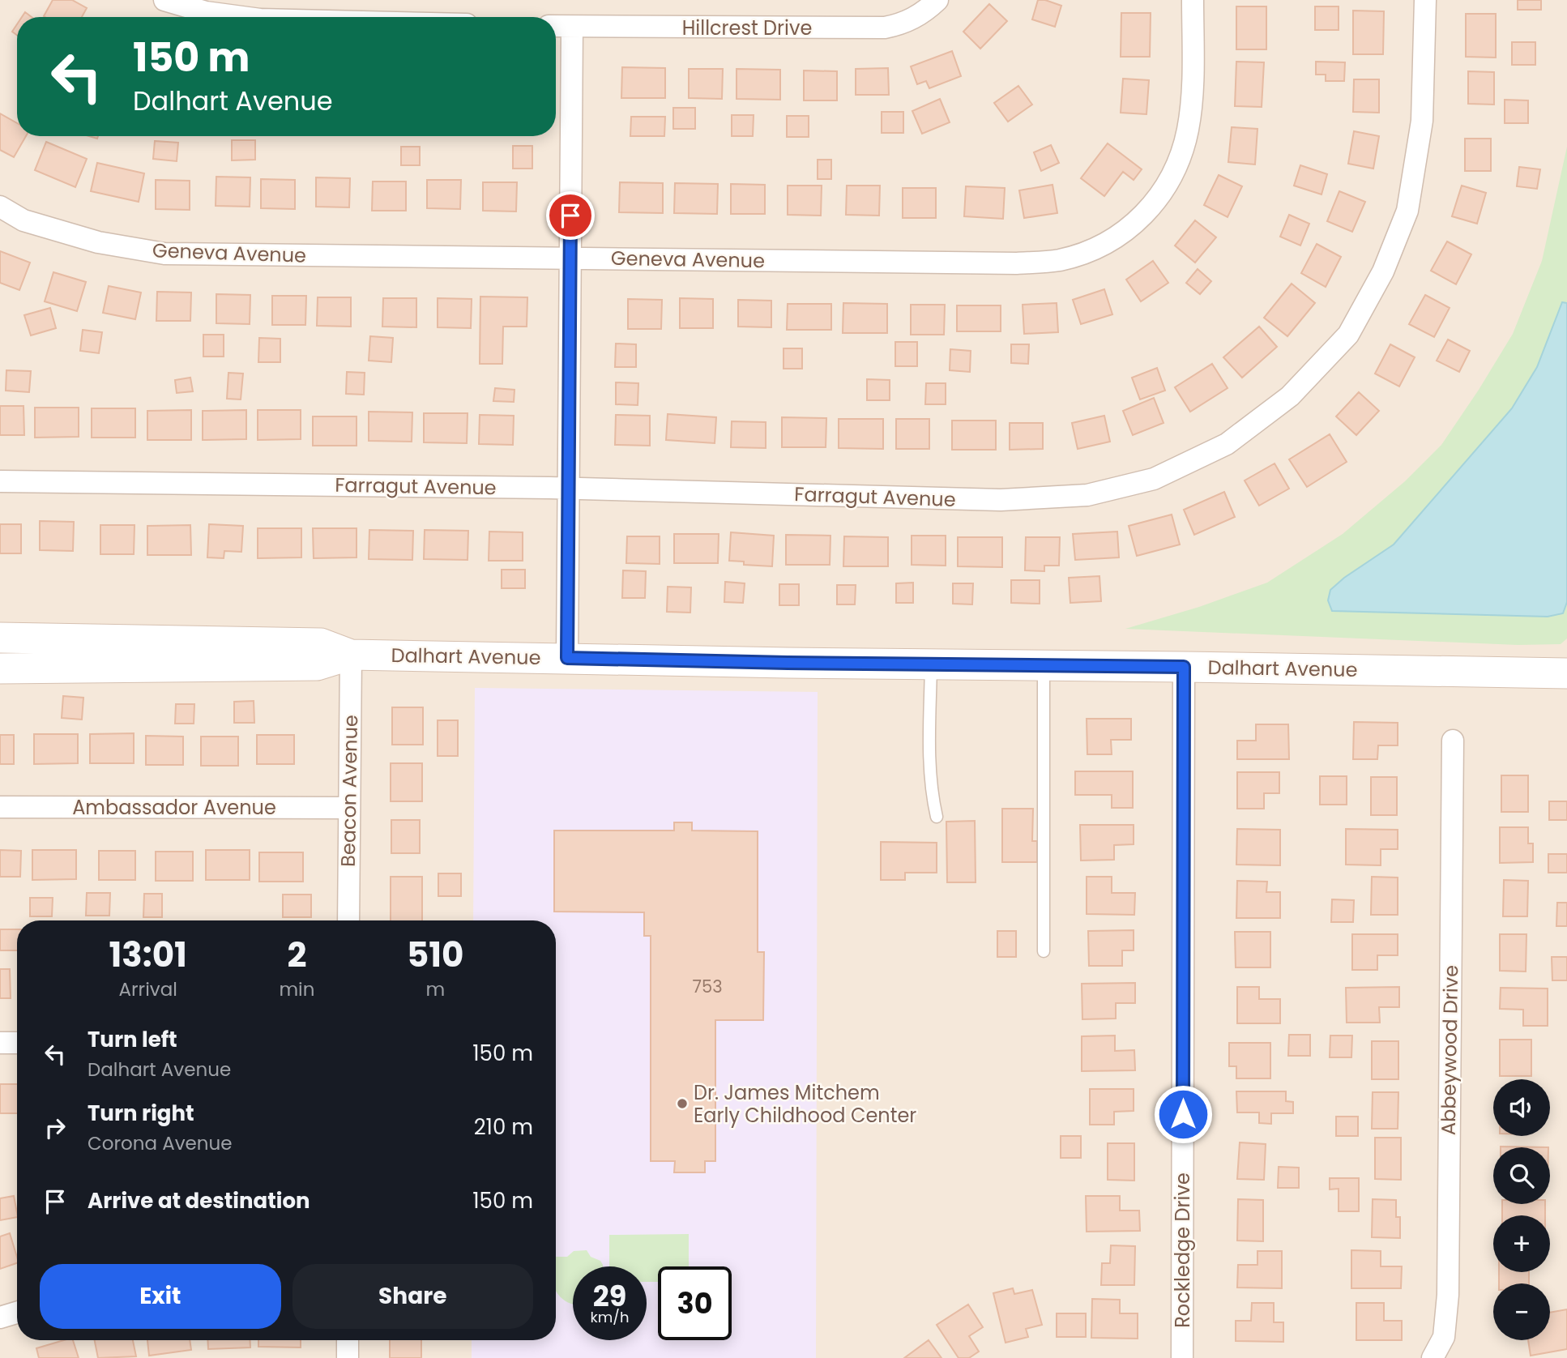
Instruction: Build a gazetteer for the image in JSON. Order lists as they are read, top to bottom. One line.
{"streets":{"main road":["Dalhart Avenue"],"street":["Hillcrest Drive","Geneva Avenue","Farragut Avenue","Beacon Avenue","Ambassador Avenue","Abbeywood Drive","Rockledge Drive"]},"crossings":[["Dalhart Avenue","Beacon Avenue"],["Dalhart Avenue","Rockledge Drive"],["Beacon Avenue","Ambassador Avenue"]],"places":["Dr. James Mitchem Early Childhood Center"],"house_numbers":["753"],"page":{"turn":["150 m","Dalhart Avenue"],"eta":["13:01","Arrival","2","min","510","m"],"list":[{"name":"Turn left","note":"Dalhart Avenue","value":"150 m"},{"name":"Turn right","note":"Corona Avenue","value":"210 m"},{"name":"Arrive at destination","value":"150 m"}],"map_buttons":["+","−"],"buttons":["Exit","Share"],"speed":"29 km/h","limit":"30"}}
